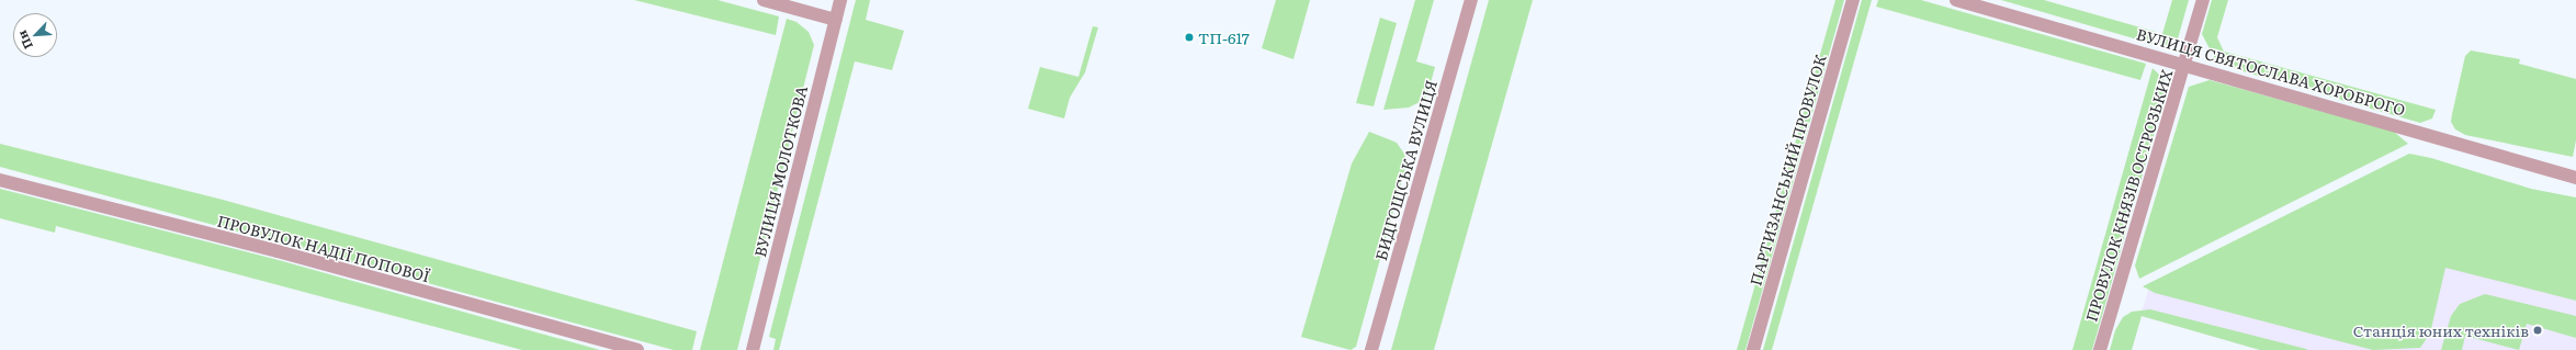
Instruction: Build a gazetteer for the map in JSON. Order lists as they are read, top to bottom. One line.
{"streets":{"street":["ВУЛИЦЯ СВЯТОСЛАВА ХОРОБРОГО","БИДГОЩСЬКА ВУЛИЦЯ","ПАРТИЗАНСЬКИЙ ПРОВУЛОК","ВУЛИЦЯ МОЛОТКОВА","ПРОВУЛОК КНЯЗІВ ОСТРОЗЬКИХ","ПРОВУЛОК НАДІЇ ПОПОВОЇ"]},"crossings":[["ВУЛИЦЯ СВЯТОСЛАВА ХОРОБРОГО","ПРОВУЛОК КНЯЗІВ ОСТРОЗЬКИХ"]],"places":["ТП-617","Станція юних техніків"],"north":"bottom left"}
